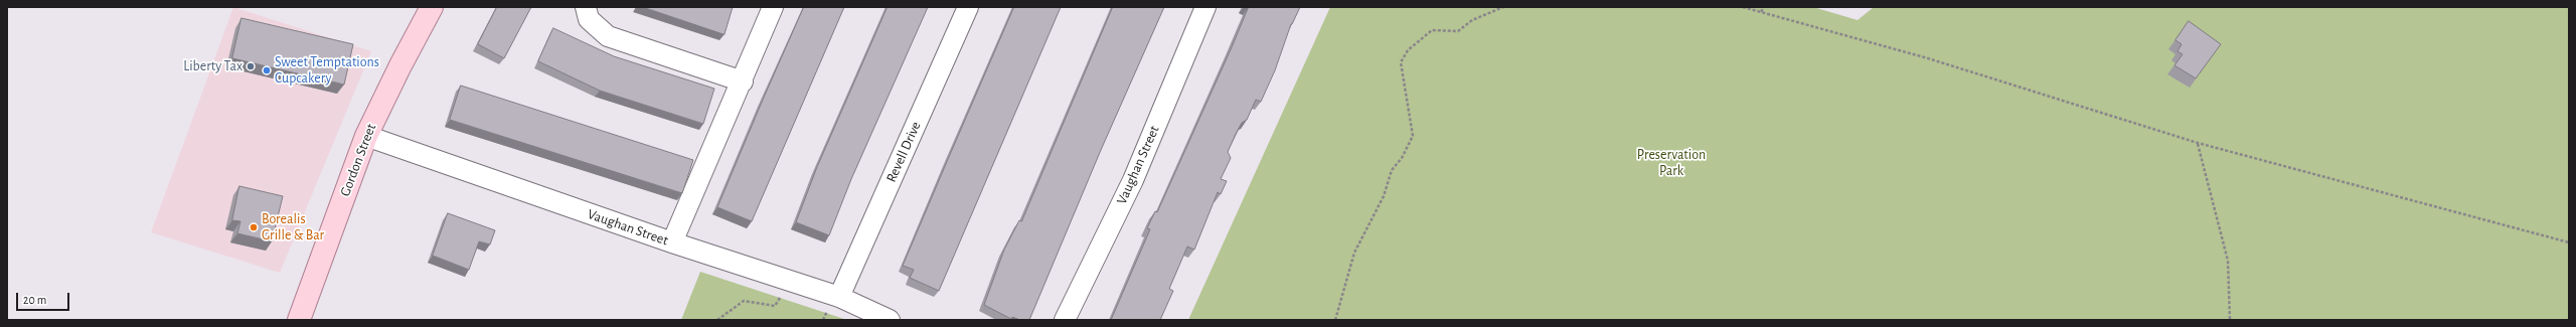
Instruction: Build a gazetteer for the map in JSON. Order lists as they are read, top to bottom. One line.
{"streets":{"main road":["Gordon Street"],"street":["Revell Drive","Vaughan Street"]},"crossings":[["Revell Drive","Vaughan Street"],["Gordon Street","Vaughan Street"]],"parks":["Preservation Park"],"places":["Liberty Tax","Sweet Temptations Cupcakery","Borealis Grille & Bar"],"scale_bar":"20 m"}
